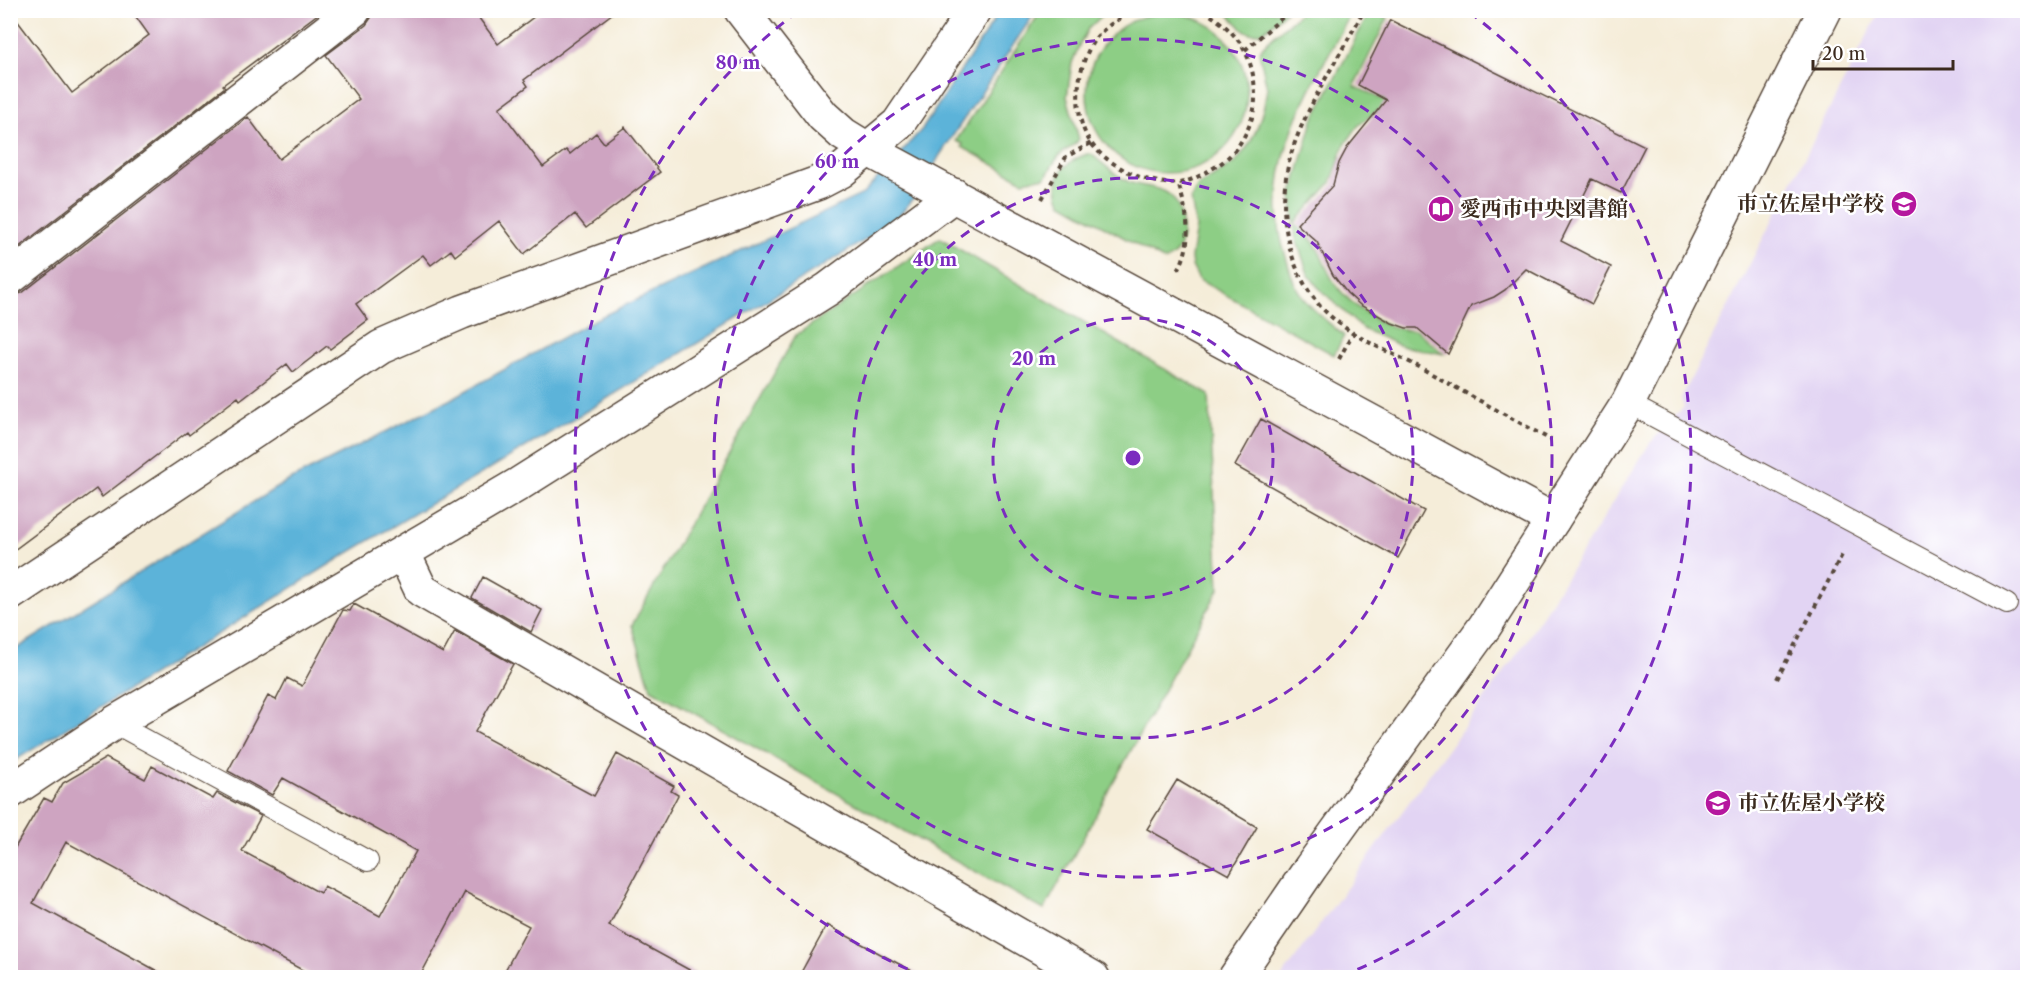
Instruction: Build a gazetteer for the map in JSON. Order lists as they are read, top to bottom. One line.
{"places":{"school or university":["市立佐屋中学校","市立佐屋小学校"],"library":["愛西市中央図書館"]},"scale_bar":"20 m","rings":["80 m","60 m","40 m","20 m"]}
